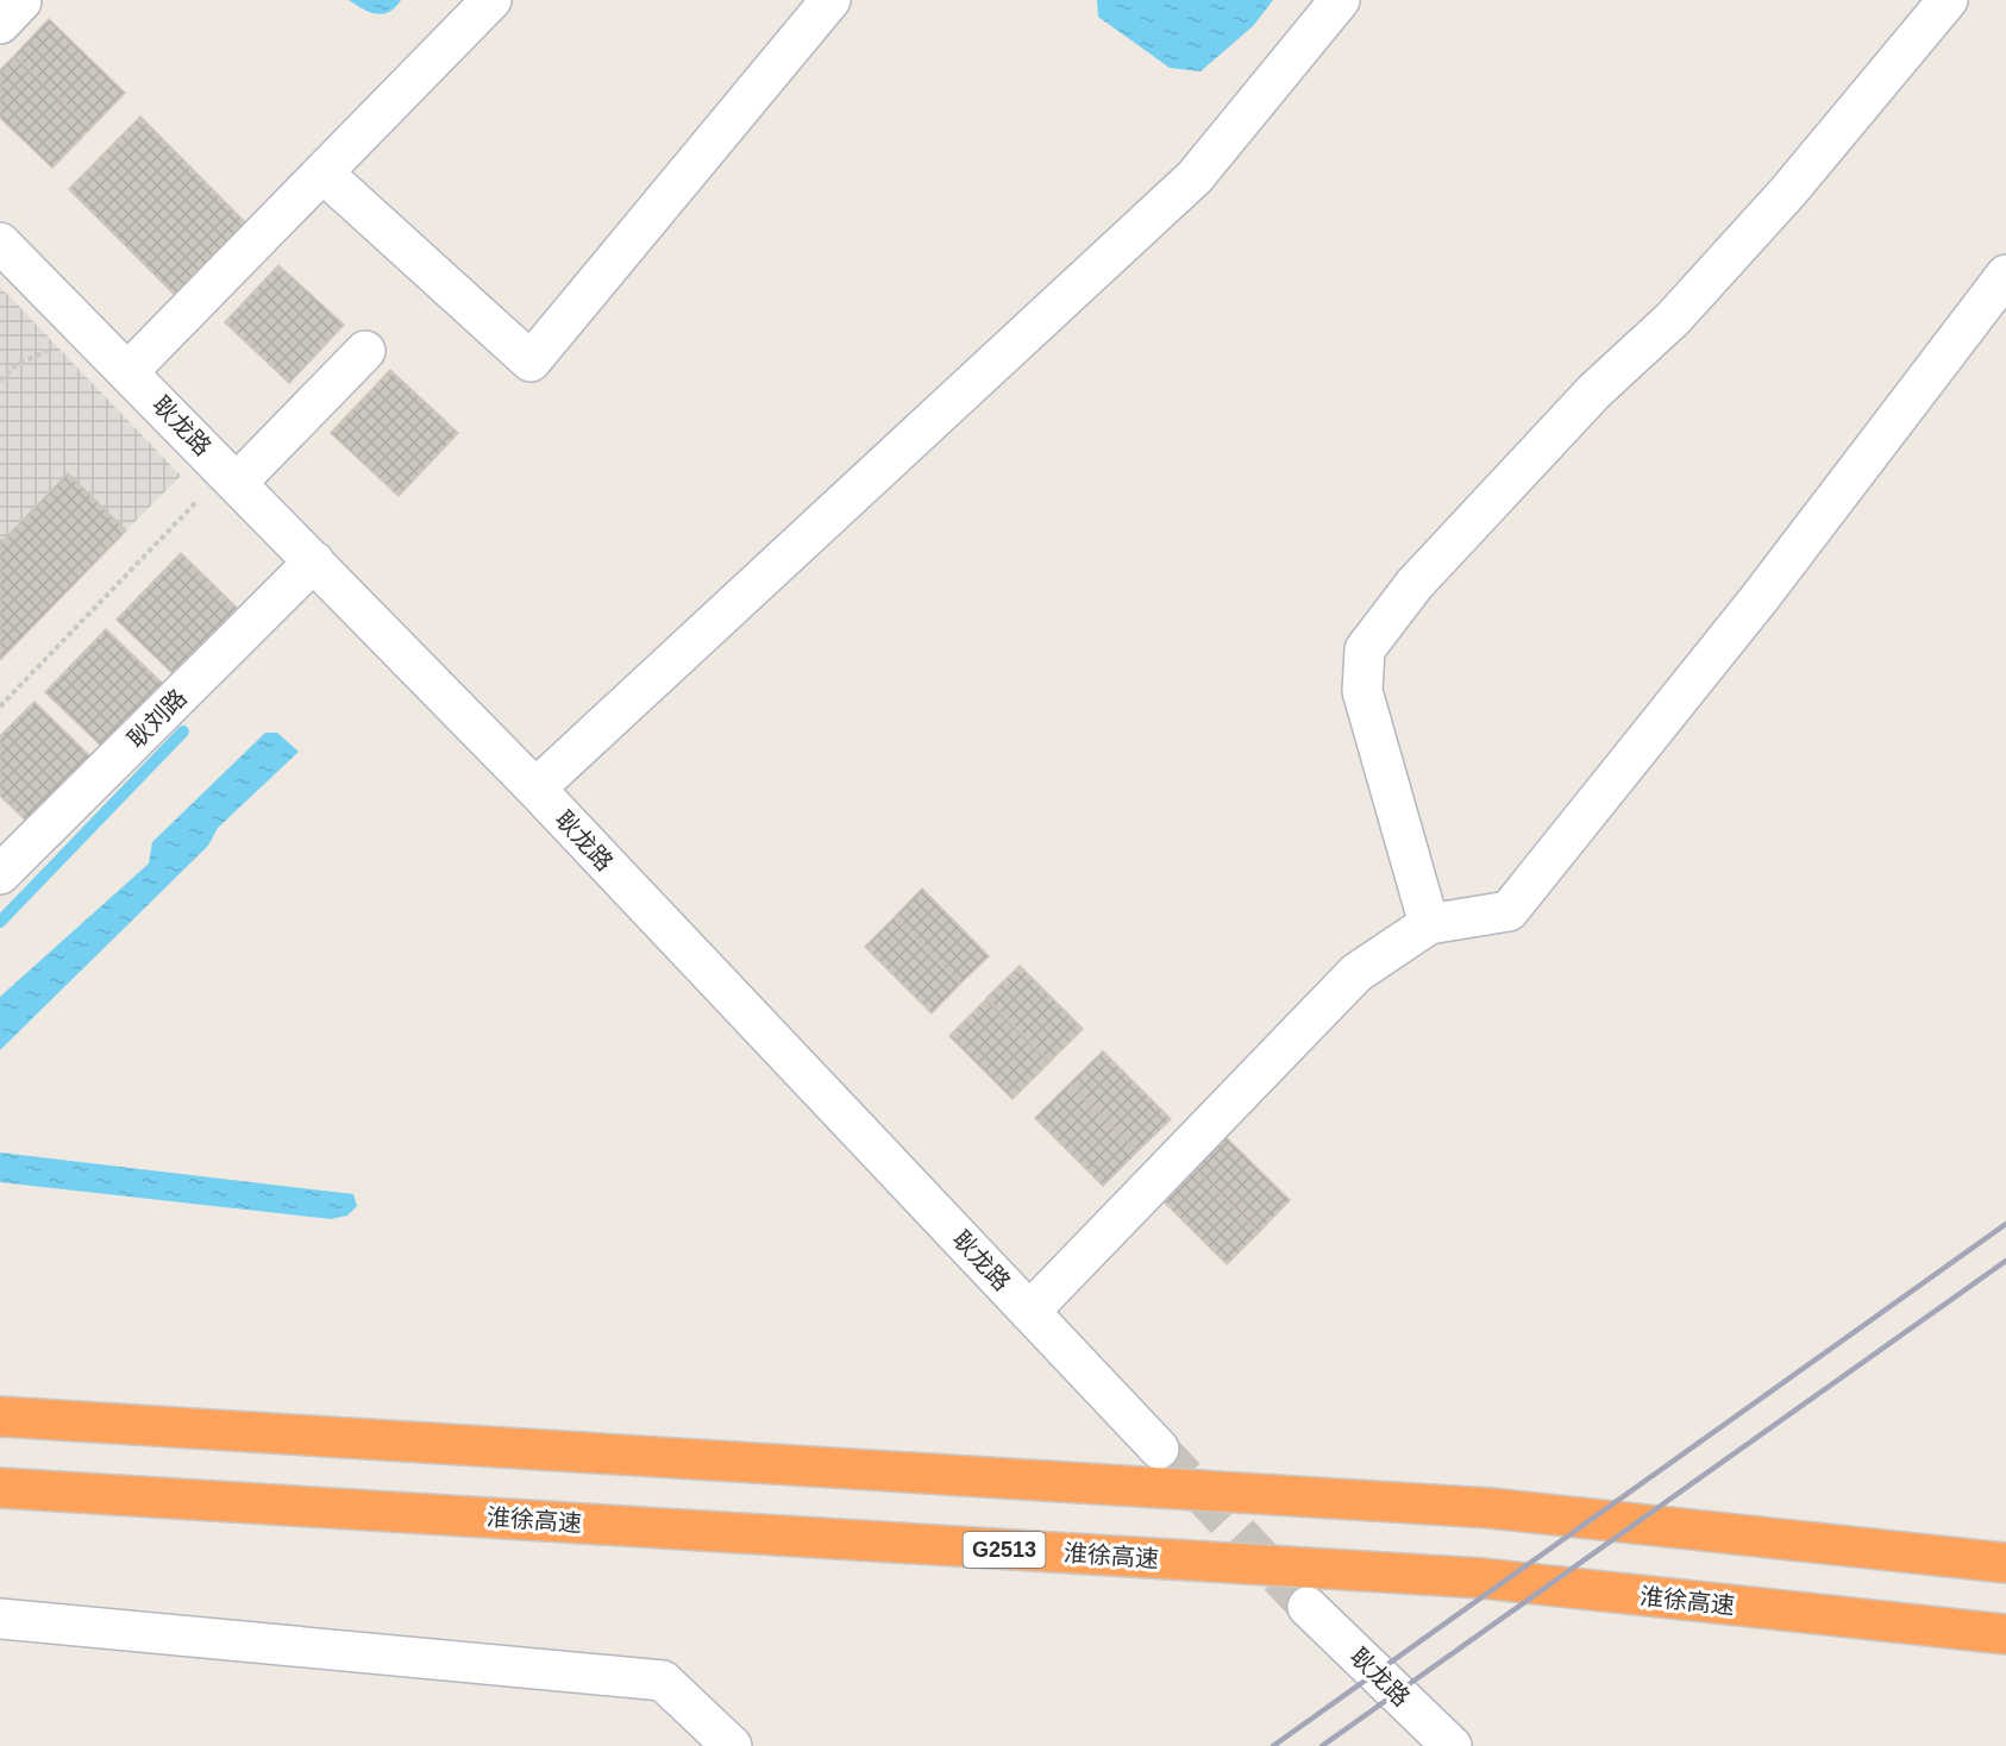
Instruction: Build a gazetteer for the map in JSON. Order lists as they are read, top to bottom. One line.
{"streets":{"highway":["淮徐高速","G2513"],"street":["耿龙路","耿刘路"]},"crossings":[["耿龙路","耿刘路"]]}
